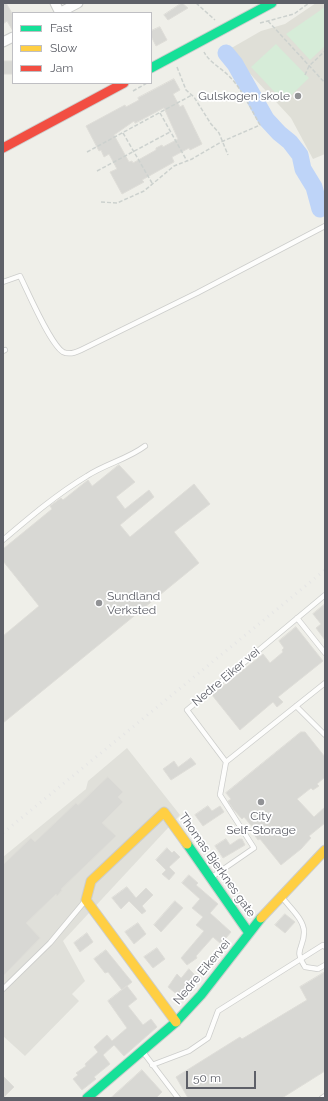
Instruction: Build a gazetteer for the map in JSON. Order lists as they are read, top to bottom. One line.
{"streets":{"street":["Thomas Bjerknes gate","Nedre Eikervei"],"lane":["Nedre Eiker vei"]},"crossings":[["Thomas Bjerknes gate","Nedre Eikervei"]],"places":["Gulskogen skole","Sundland Verksted","City Self-Storage"],"legend":["Fast","Slow","Jam"],"scale_bar":"50 m"}
